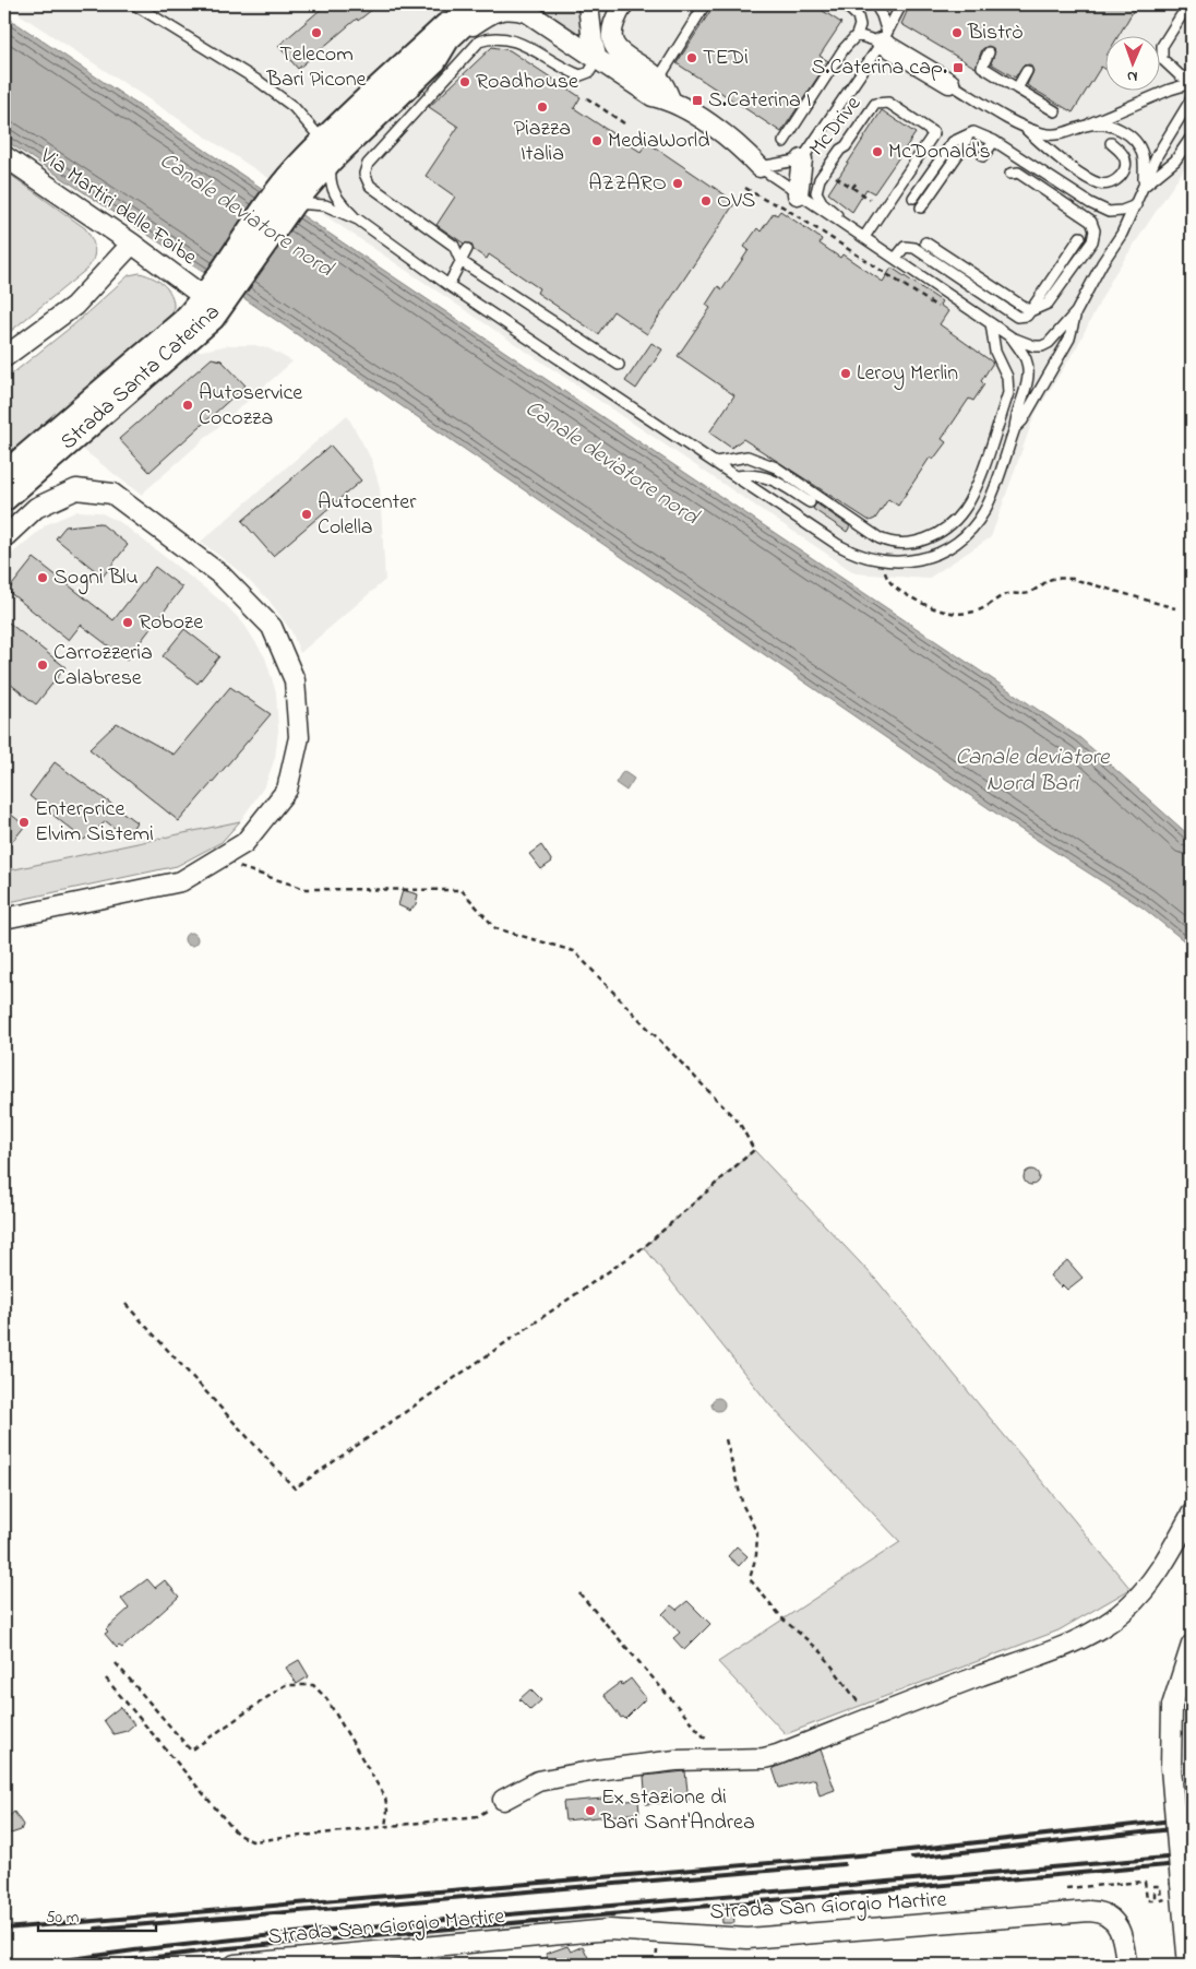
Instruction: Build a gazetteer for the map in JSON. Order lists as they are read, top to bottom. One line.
{"streets":{"street":["Via Martiri delle Foibe","Strada Santa Caterina","Strada San Giorgio Martire"],"lane":["McDrive"]},"crossings":[["Via Martiri delle Foibe","Strada Santa Caterina"]],"water":["Canale deviatore nord","Canale deviatore Nord Bari"],"places":{"other":["Telecom Bari Picone","Bistrò","TEDi","Roadhouse","Piazza Italia","MediaWorld","McDonald's","AZZARO","OVS","Leroy Merlin","Autoservice Cocozza","Autocenter Colella","Sogni Blu","Roboze","Carrozzeria Calabrese","Enterprice Elvim Sistemi","Ex stazione di Bari Sant'Andrea"],"transit":["S.Caterina cap.","S.Caterina I"]},"scale_bar":"50 m","north":"bottom"}
